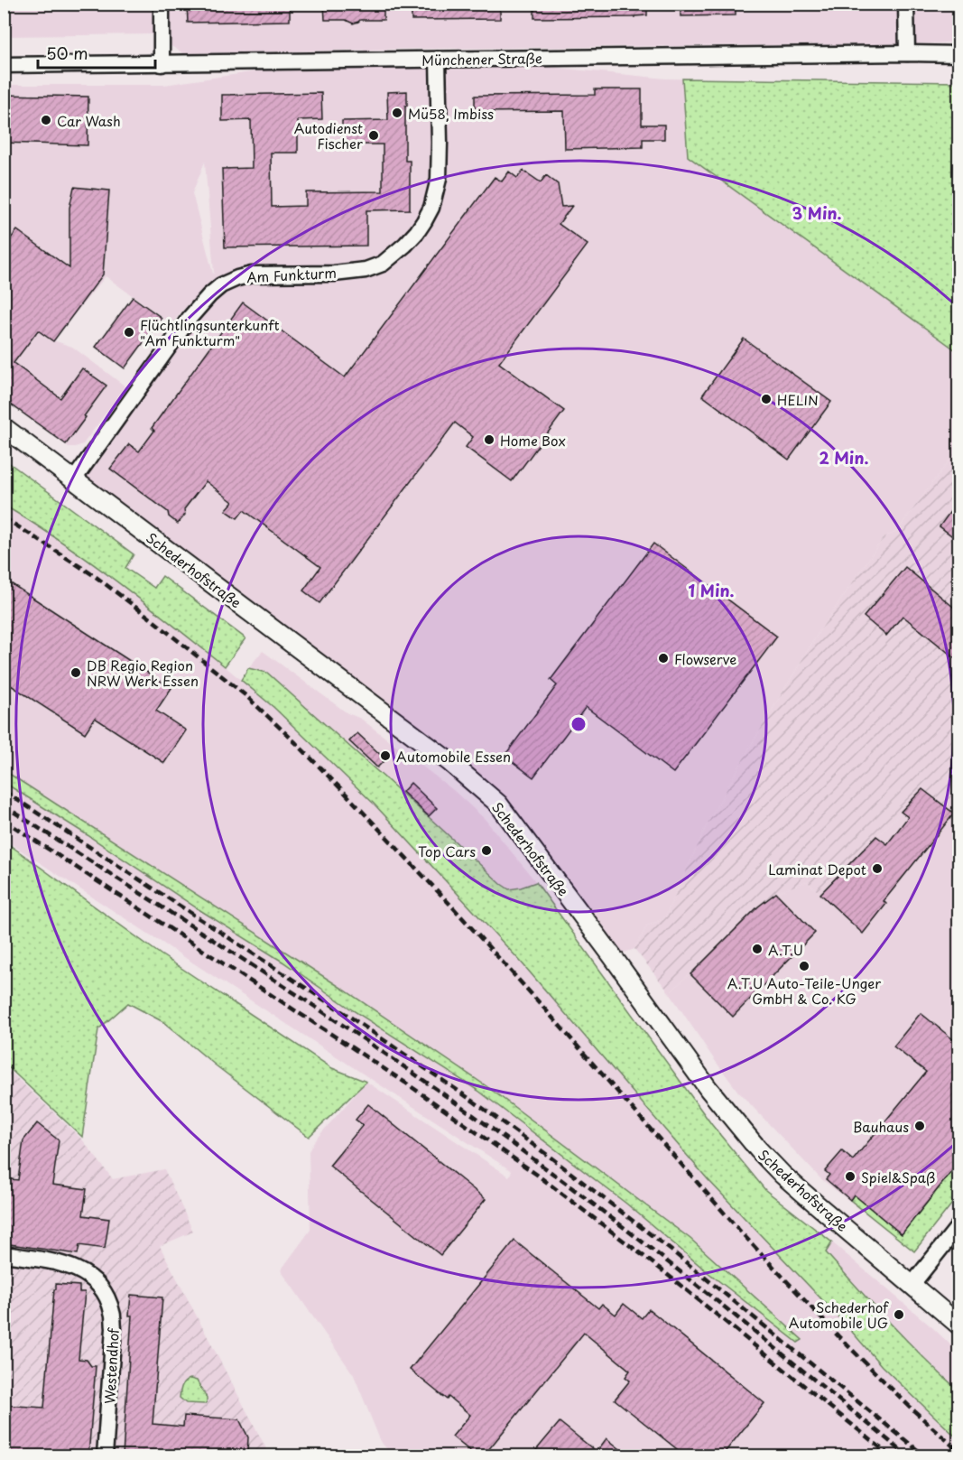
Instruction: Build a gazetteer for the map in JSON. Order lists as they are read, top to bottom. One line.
{"streets":{"street":["Münchener Straße","Am Funkturm","Schederhofstraße","Westendhof"]},"crossings":[["Münchener Straße","Am Funkturm"],["Am Funkturm","Schederhofstraße"]],"places":["Mü58, Imbiss","Car Wash","Autodienst Fischer","Flüchtlingsunterkunft \"Am Funkturm\"","HELIN","Home Box","Flowserve","DB Regio Region NRW Werk Essen","Automobile Essen","Top Cars","Laminat Depot","A.T.U","A.T.U Auto-Teile-Unger GmbH & Co. KG","Bauhaus","Spiel&Spaß","Schederhof Automobile UG"],"scale_bar":"50 m","rings":["3 Min.","2 Min.","1 Min."]}
